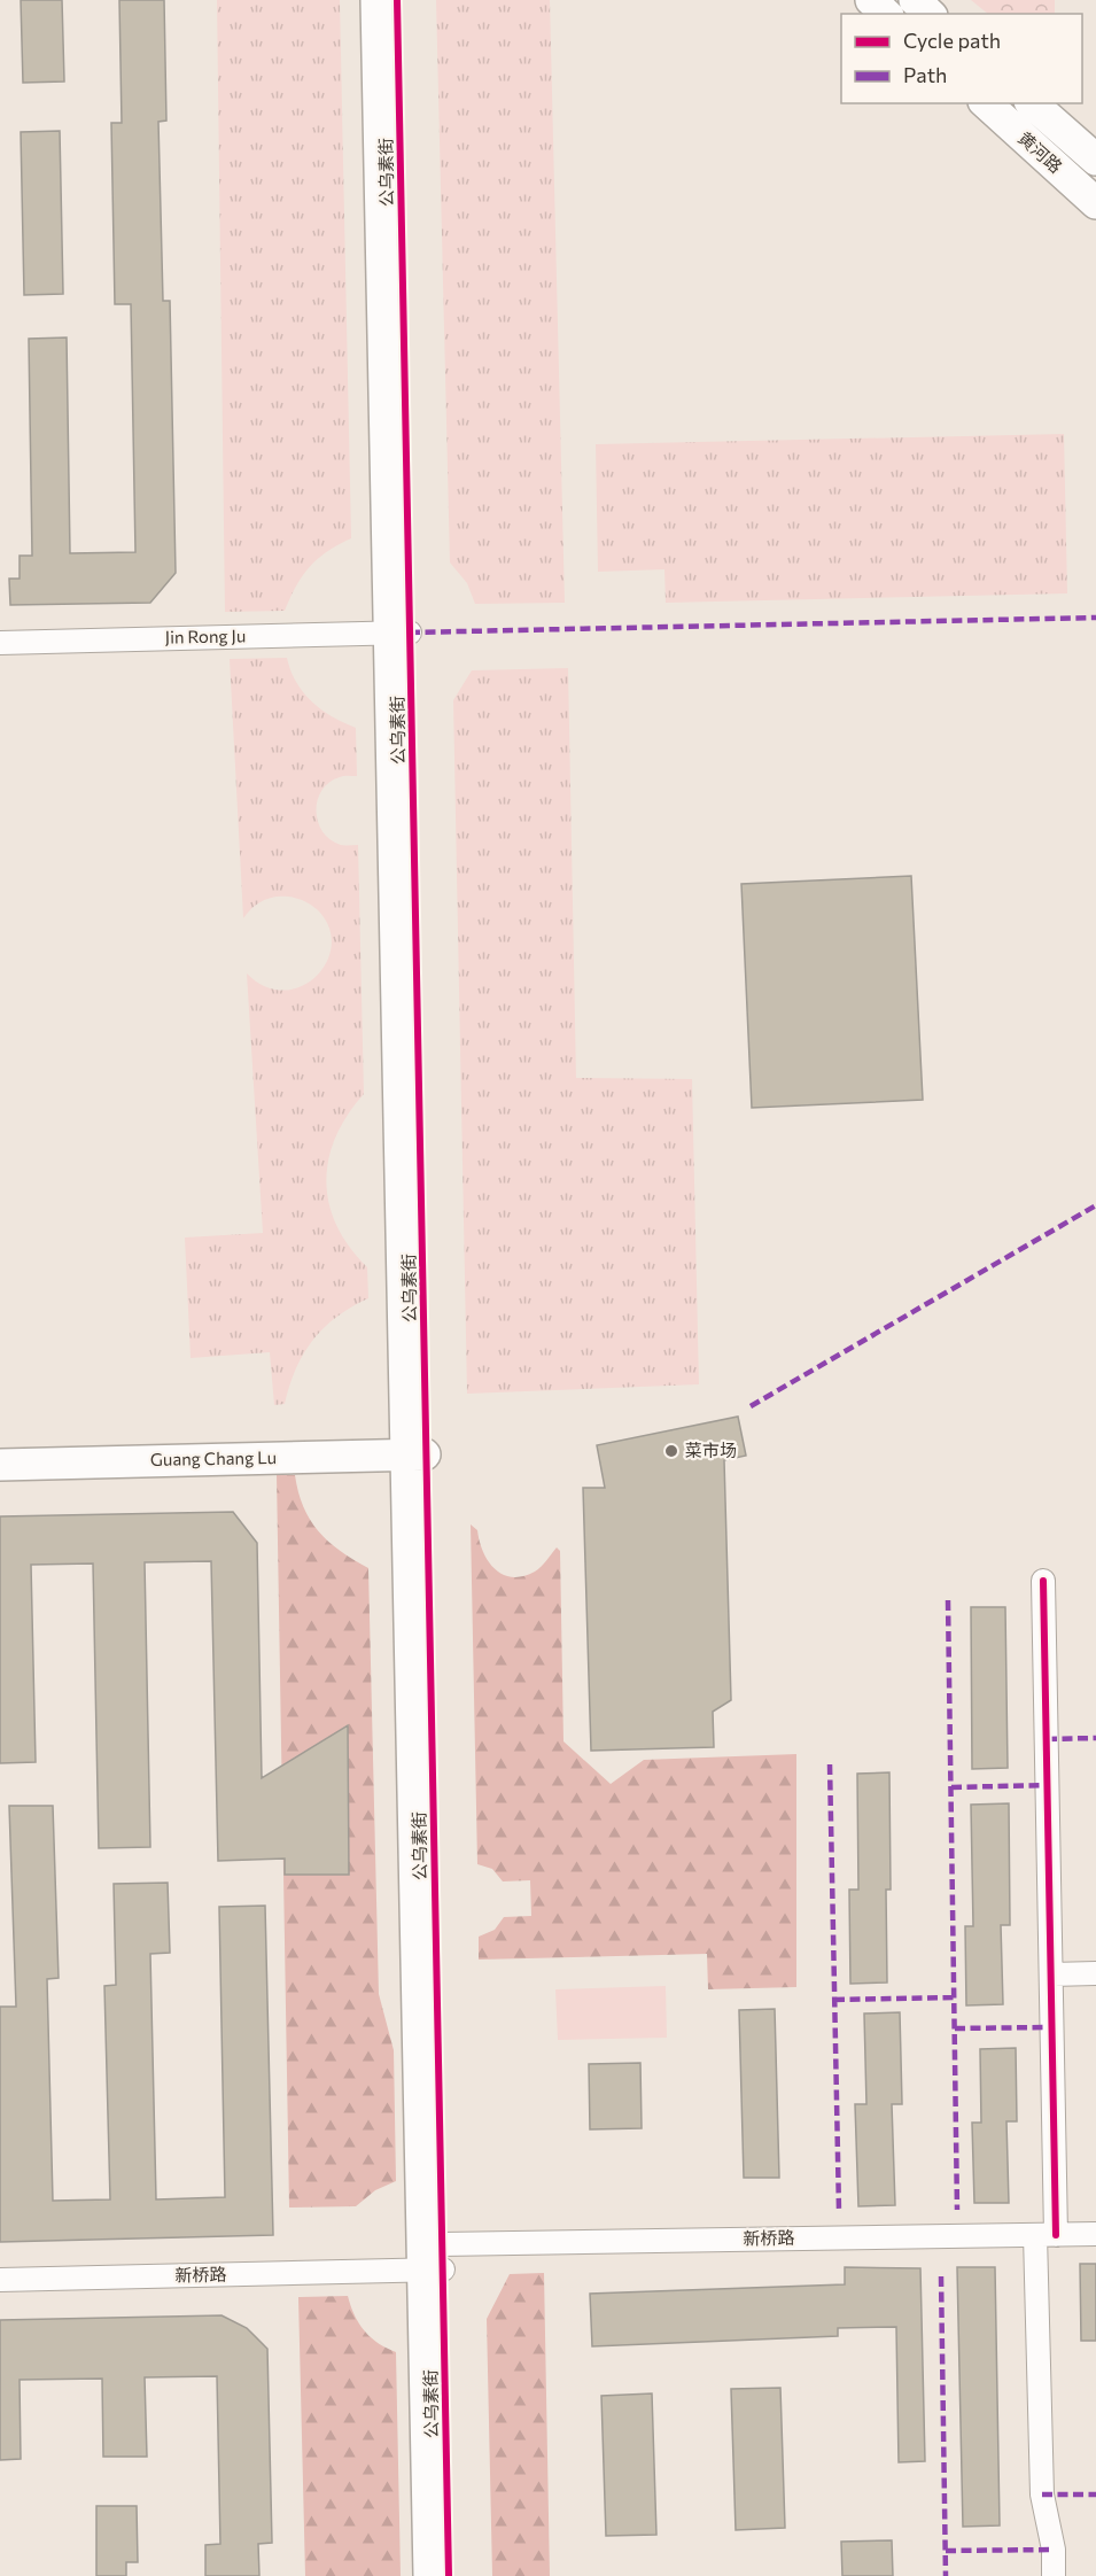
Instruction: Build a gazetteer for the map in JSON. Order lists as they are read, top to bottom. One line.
{"streets":{"main road":["黄河路","公乌素街","Guang Chang Lu"],"street":["Jin Rong Ju","新桥路"]},"crossings":[["公乌素街","Jin Rong Ju"],["公乌素街","Guang Chang Lu"],["公乌素街","新桥路"]],"places":["菜市场"],"legend":["Cycle path","Path"]}
